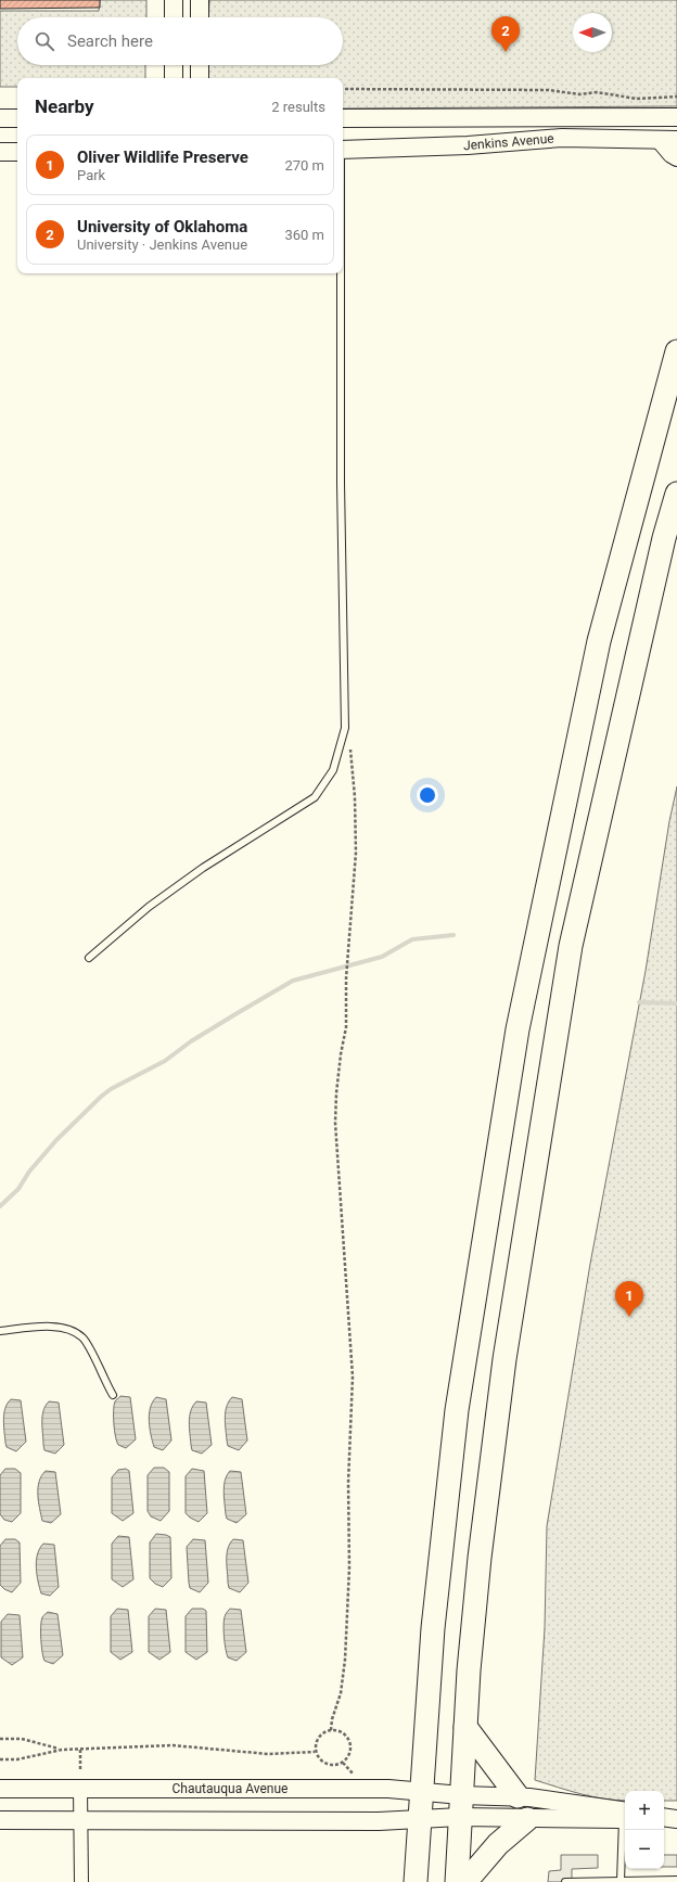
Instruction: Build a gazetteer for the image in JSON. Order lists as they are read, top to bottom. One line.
{"streets":{"main road":["Jenkins Avenue","Chautauqua Avenue"]},"north":"left","page":{"pins":["2","1"],"search":"Search here","heading":["Nearby","2 results"],"list":[{"mark":"1","name":"Oliver Wildlife Preserve","note":"Park","value":"270 m"},{"mark":"2","name":"University of Oklahoma","note":"University · Jenkins Avenue","value":"360 m"}],"map_buttons":["+","−"]}}
